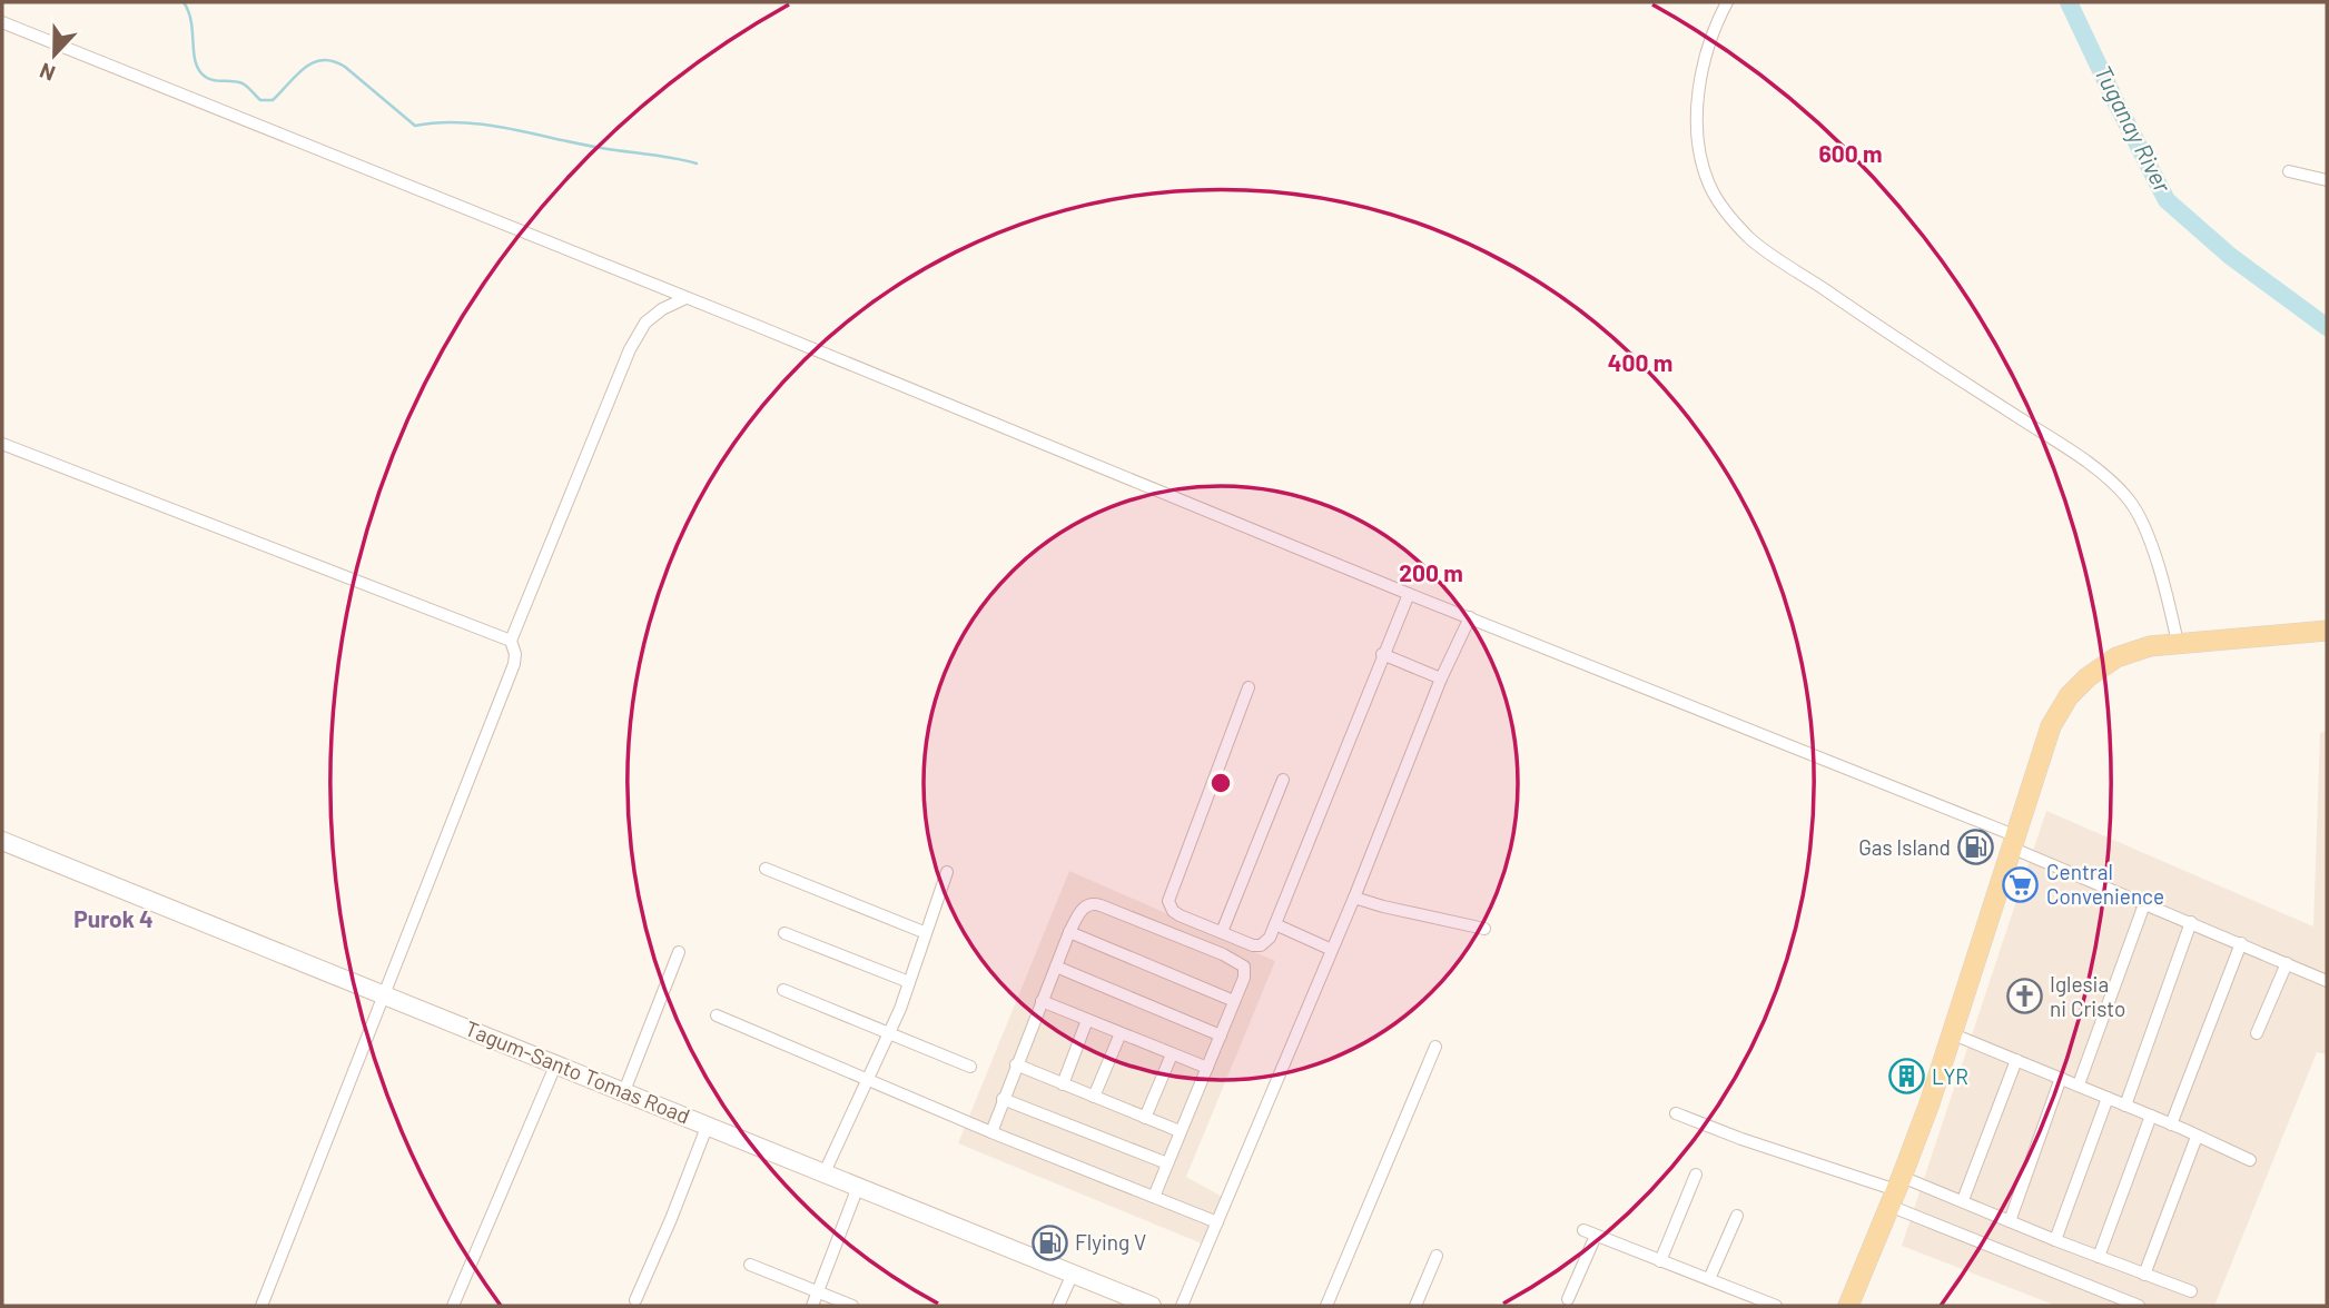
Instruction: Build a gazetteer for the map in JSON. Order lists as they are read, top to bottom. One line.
{"streets":{"main road":["Tagum-Santo Tomas Road"]},"districts":["Purok 4"],"water":["Tuganay River"],"places":{"fuel station":["Gas Island","Flying V"],"supermarket":["Central Convenience"],"church":["Iglesia ni Cristo"],"building":["LYR"]},"north":"bottom","rings":["600 m","400 m","200 m"]}
